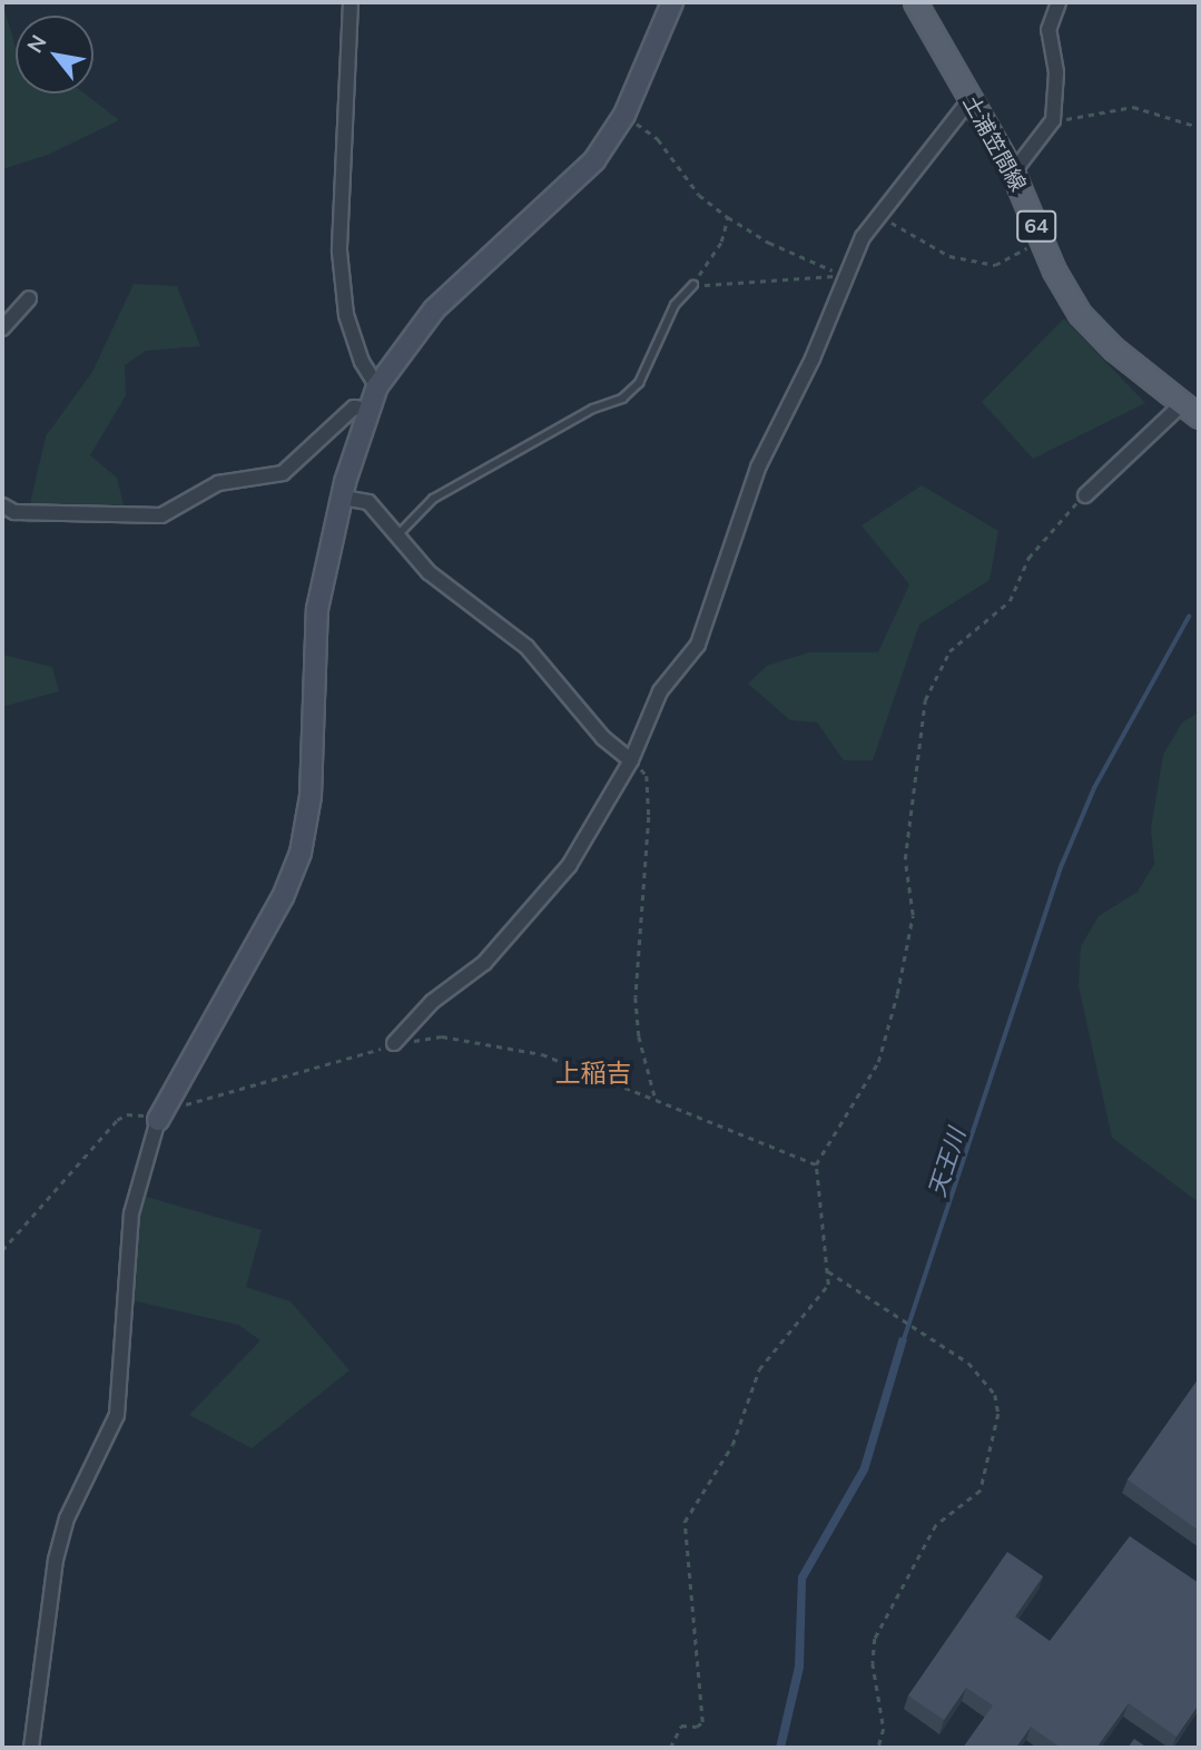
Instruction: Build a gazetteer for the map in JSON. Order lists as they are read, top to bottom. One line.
{"streets":{"main road":["土浦笠間線","64"]},"districts":["上稲吉"],"water":["天王川"],"north":"top left"}
